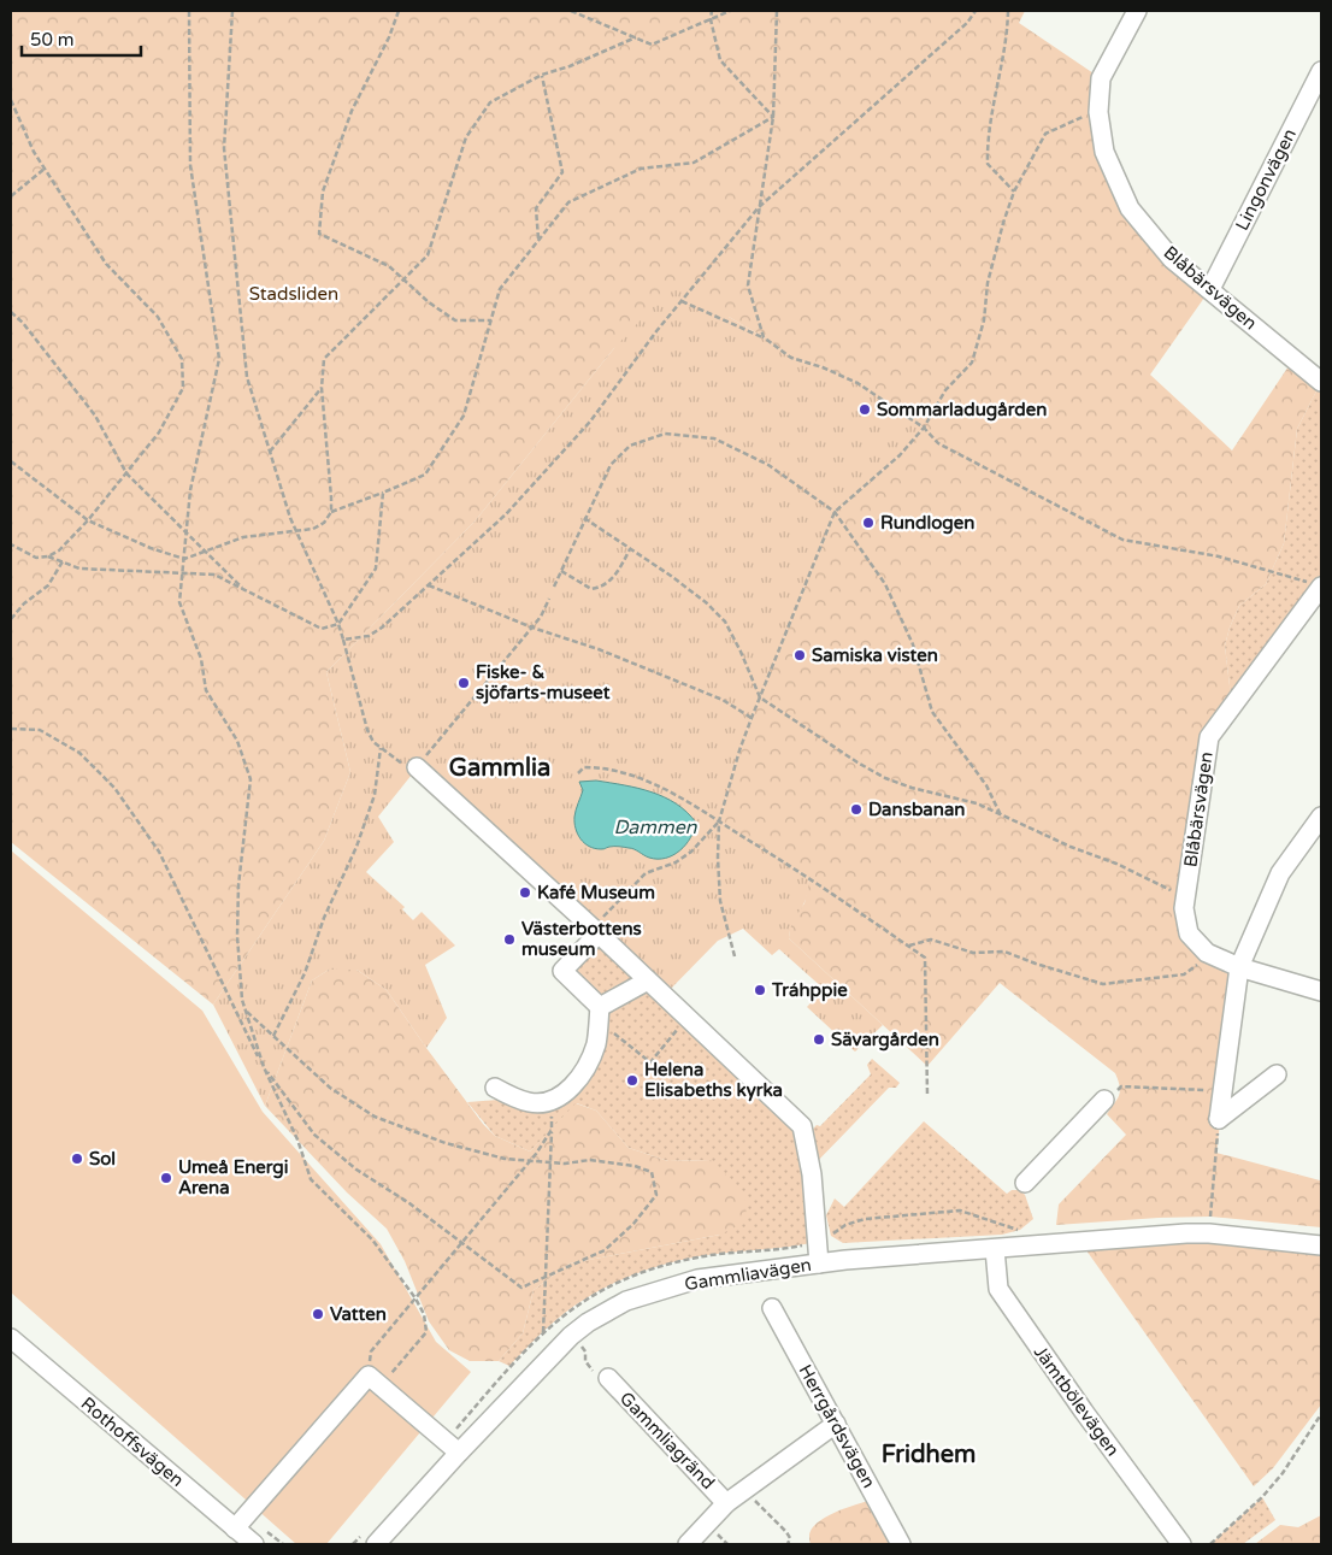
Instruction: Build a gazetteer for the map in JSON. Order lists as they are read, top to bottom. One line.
{"streets":{"street":["Lingonvägen","Blåbärsvägen","Gammliavägen","Jämtbölevägen","Herrgårdsvägen","Gammliagränd","Rothoffsvägen"]},"crossings":[["Lingonvägen","Blåbärsvägen"],["Gammliavägen","Jämtbölevägen"]],"districts":["Gammlia","Fridhem"],"water":["Dammen"],"parks":["Stadsliden"],"places":["Sommarladugården","Rundlogen","Samiska visten","Fiske- & sjöfarts-museet","Dansbanan","Kafé Museum","Västerbottens museum","Tráhppie","Sävargården","Helena Elisabeths kyrka","Sol","Umeå Energi Arena","Vatten"],"scale_bar":"50 m"}
